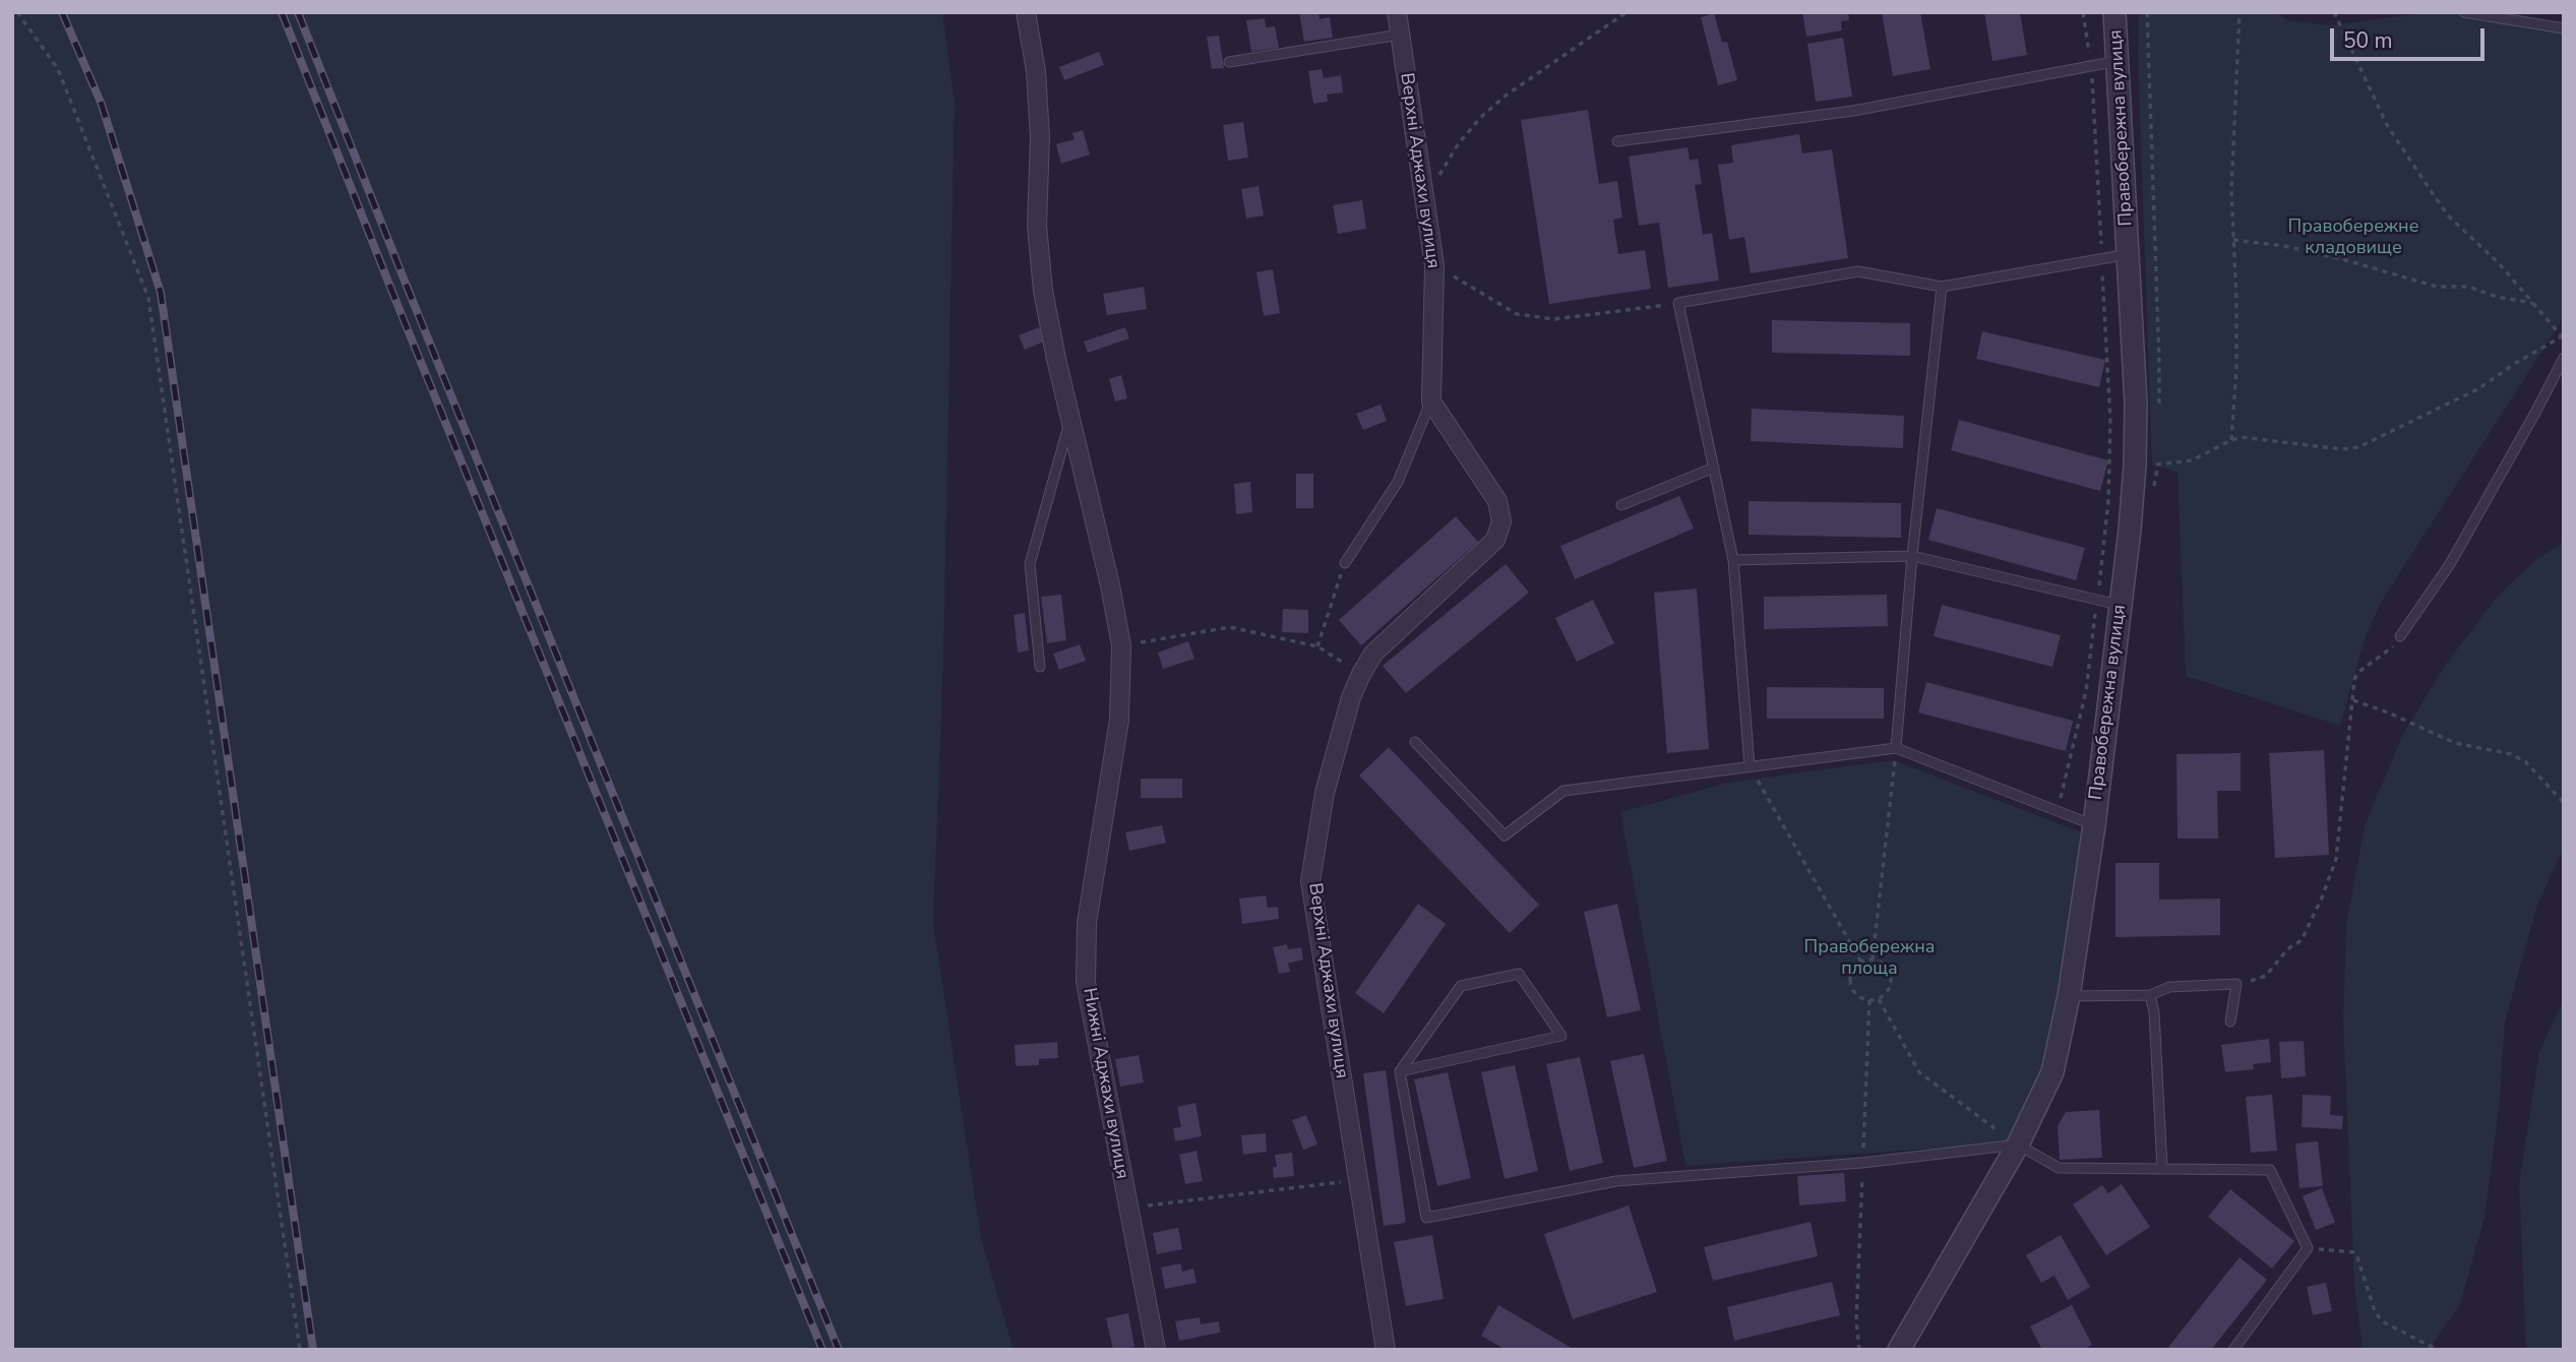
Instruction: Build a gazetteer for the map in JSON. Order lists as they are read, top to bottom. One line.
{"streets":{"street":["Правобережна вулиця","Верхні Аджахи вулиця","Нижні Аджахи вулиця"]},"parks":["Правобережне кладовище","Правобережна площа"],"scale_bar":"50 m"}
